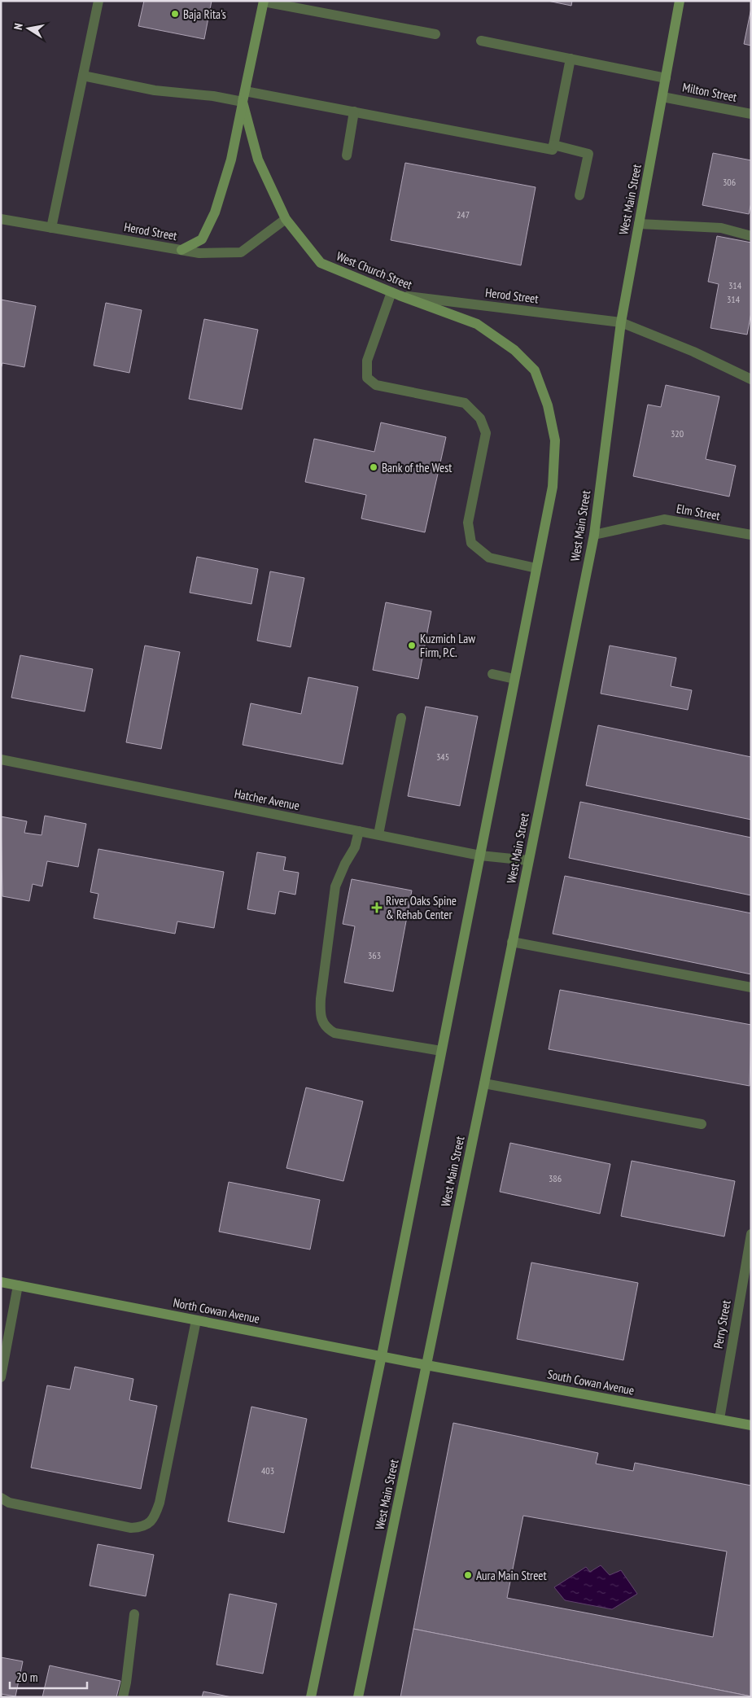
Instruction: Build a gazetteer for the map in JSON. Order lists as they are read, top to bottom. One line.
{"streets":{"main road":["West Main Street","West Church Street","North Cowan Avenue","South Cowan Avenue"],"street":["Milton Street","Herod Street","Elm Street","Hatcher Avenue","Perry Street"]},"crossings":[["Milton Street","West Main Street"],["West Main Street","Herod Street"],["West Main Street","Elm Street"],["West Main Street","Hatcher Avenue"],["West Main Street","North Cowan Avenue"],["West Main Street","South Cowan Avenue"],["Herod Street","West Church Street"],["North Cowan Avenue","South Cowan Avenue"],["Perry Street","South Cowan Avenue"]],"places":{"other":["Baja Rita's","Bank of the West","Kuzmich Law Firm, P.C.","Aura Main Street"],"health":["River Oaks Spine & Rehab Center"]},"house_numbers":["306","247","314","314","320","345","363","386","403"],"scale_bar":"20 m","north":"left"}
